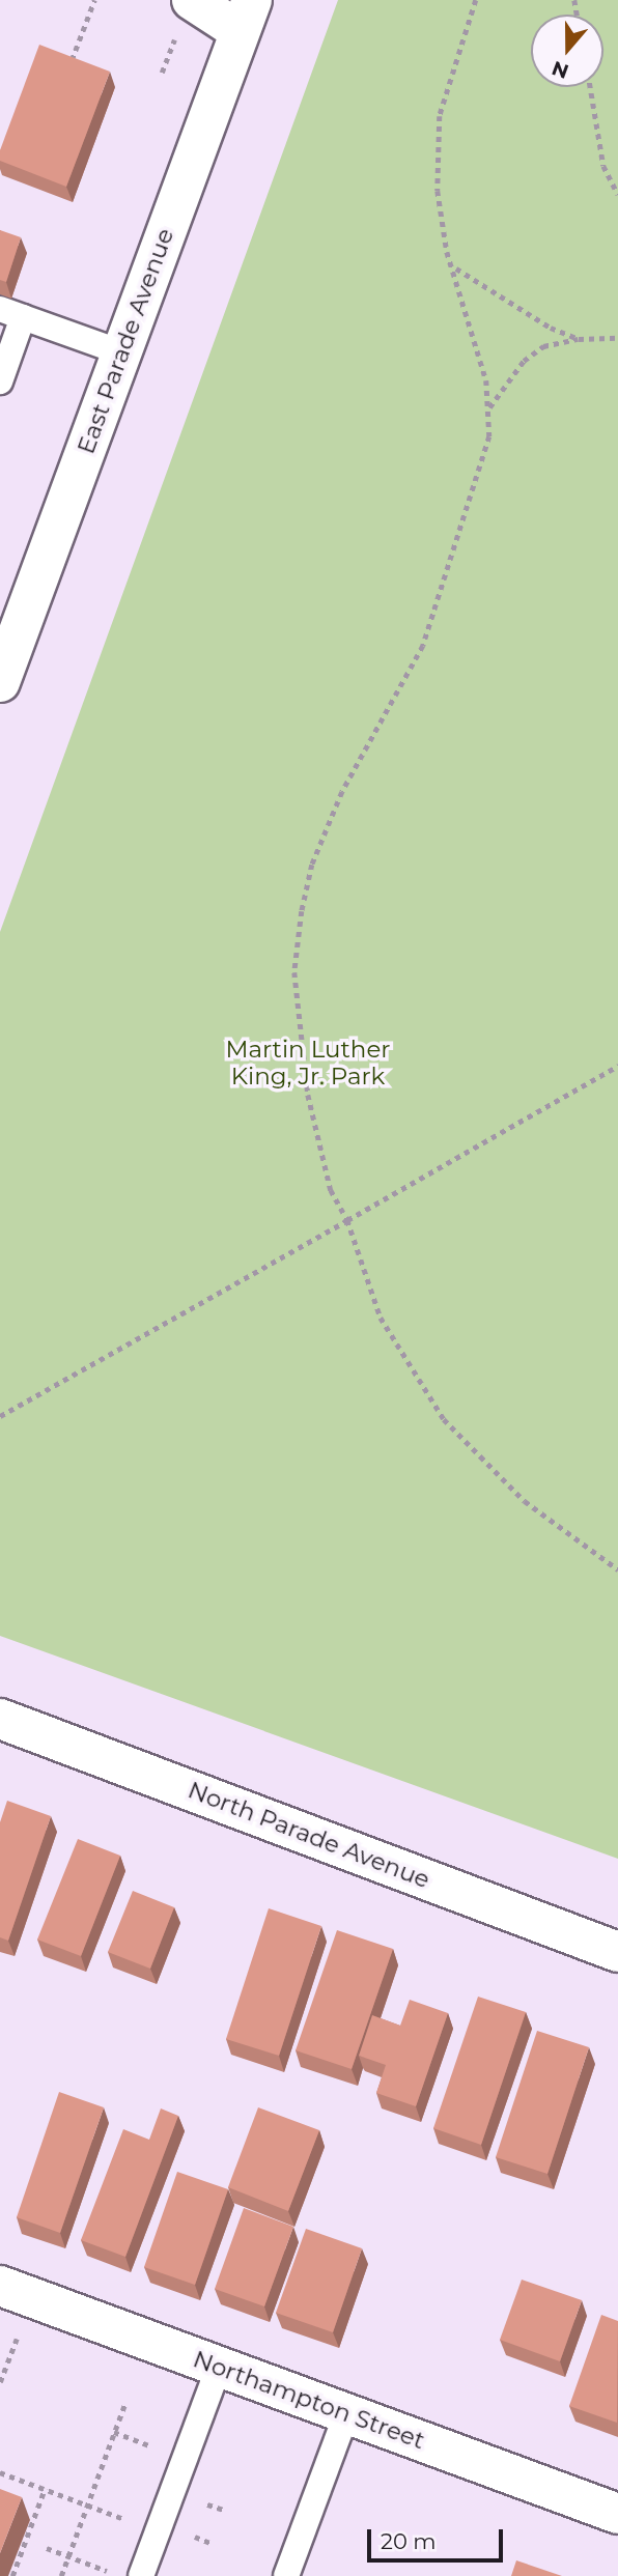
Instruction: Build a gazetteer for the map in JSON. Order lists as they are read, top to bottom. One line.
{"streets":{"street":["East Parade Avenue","North Parade Avenue","Northampton Street"]},"parks":["Martin Luther King, Jr. Park"],"scale_bar":"20 m","north":"bottom"}
